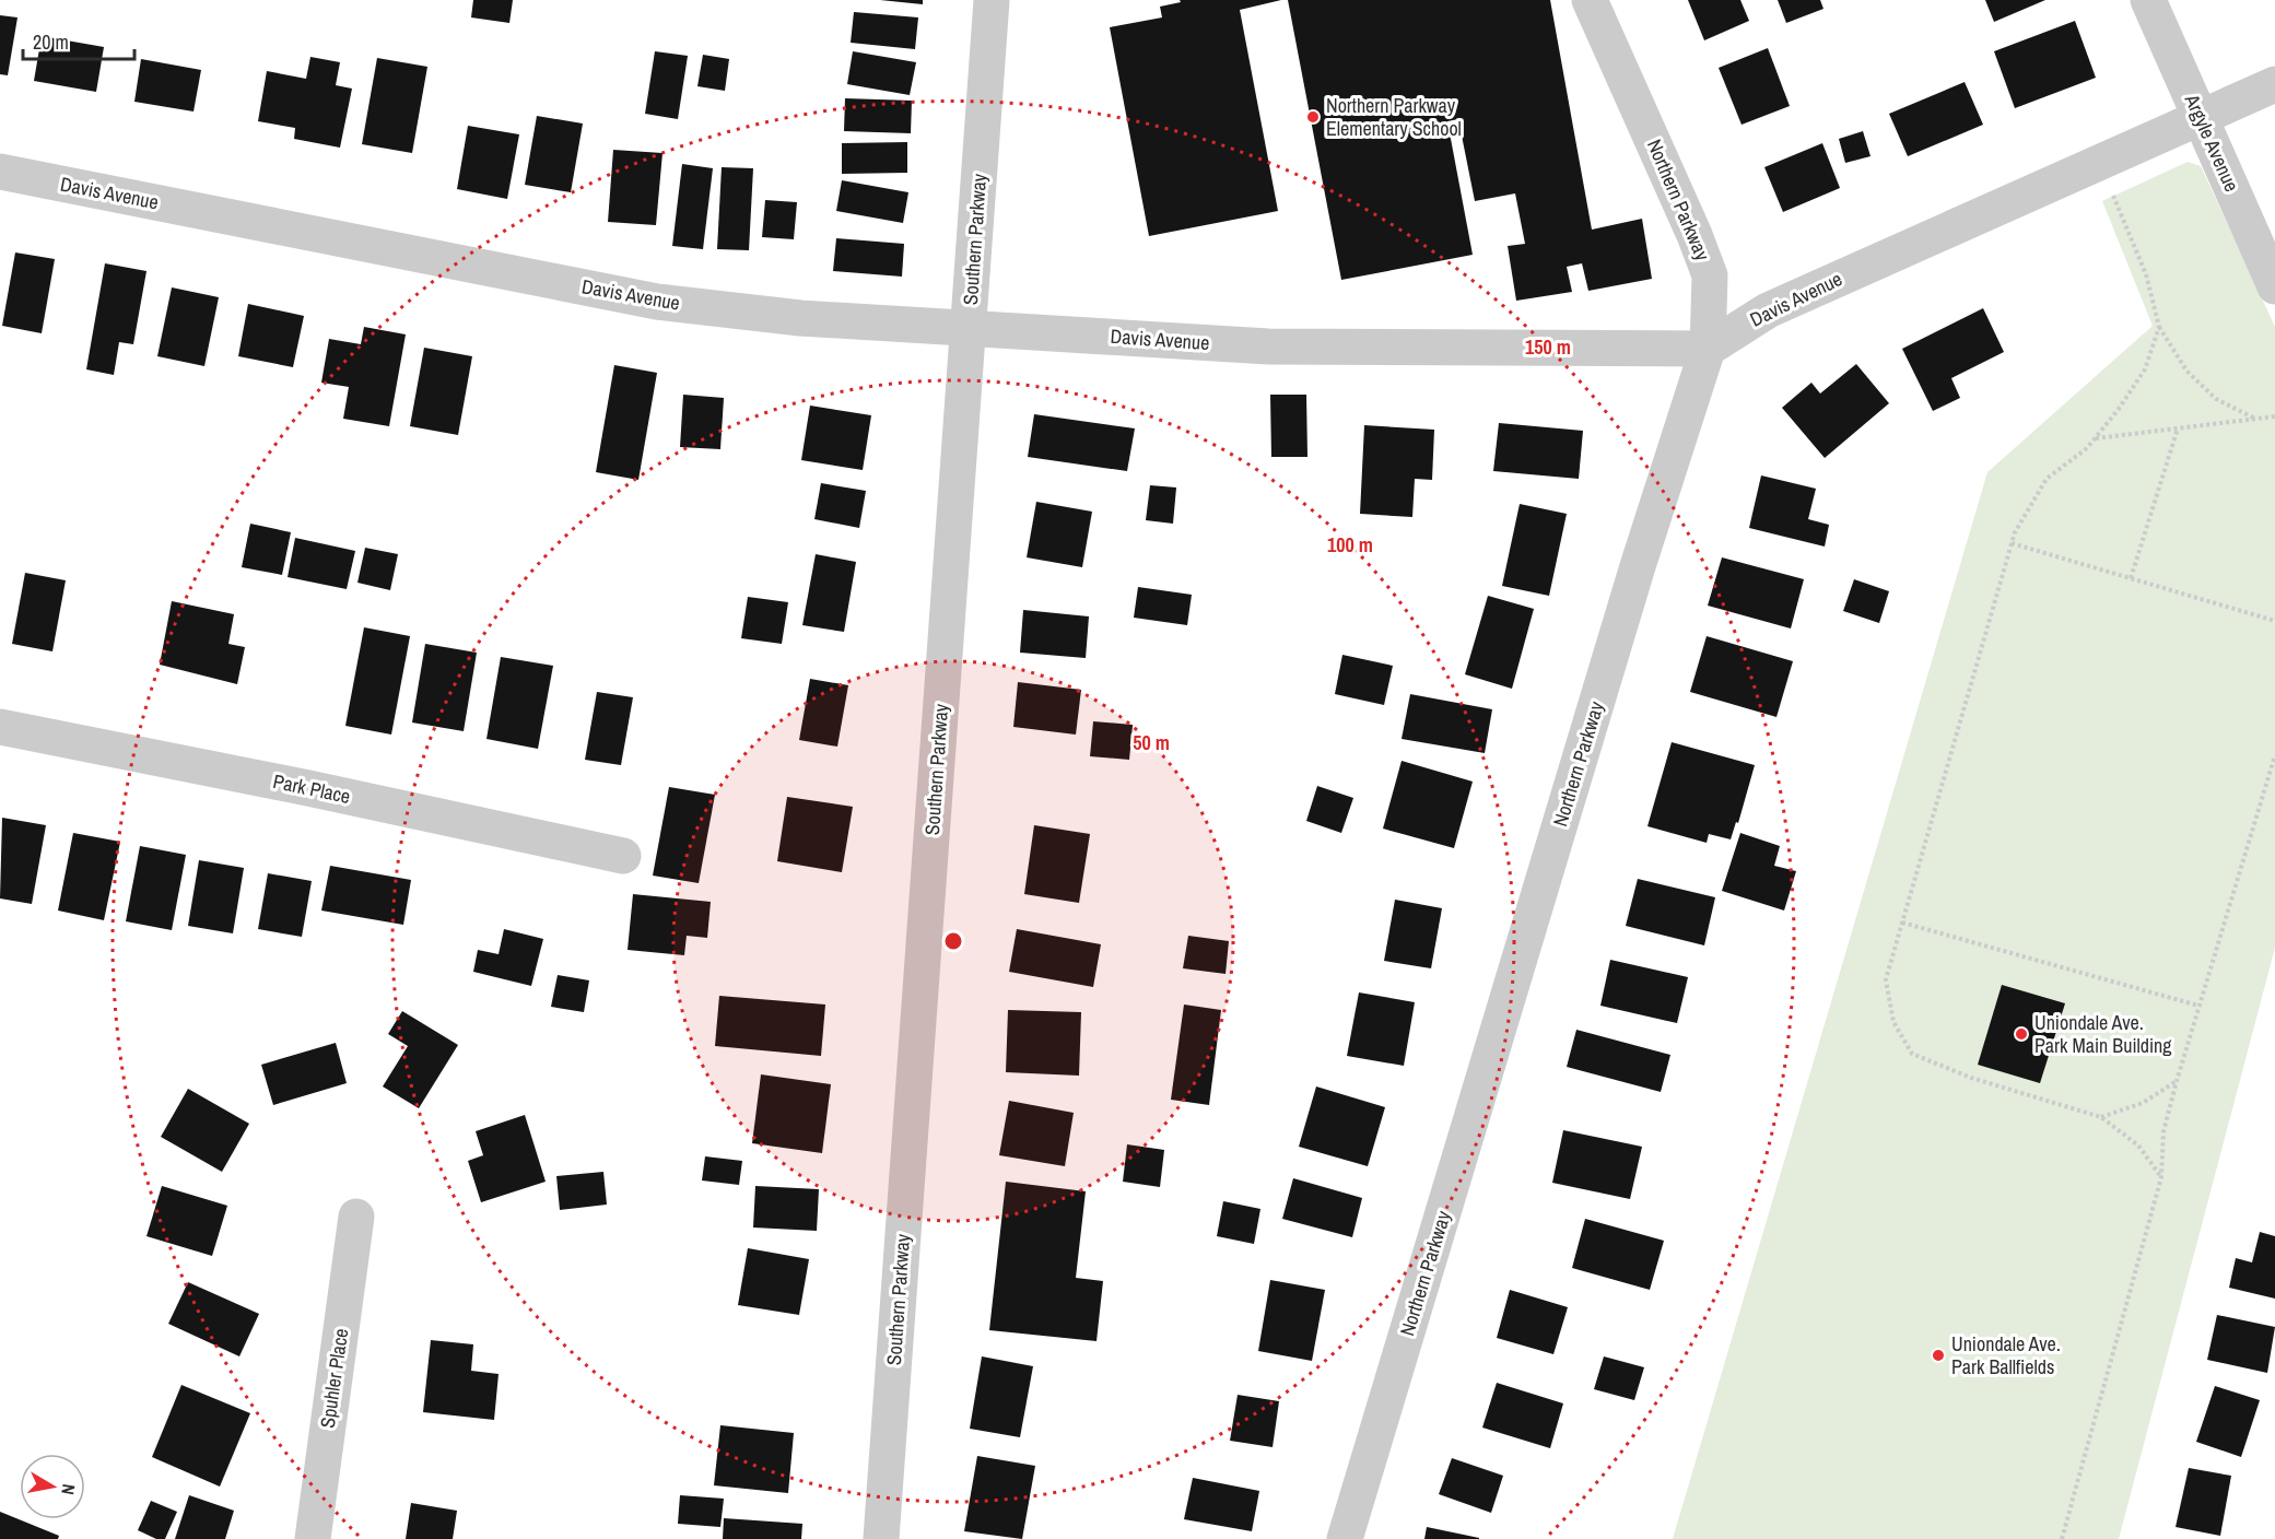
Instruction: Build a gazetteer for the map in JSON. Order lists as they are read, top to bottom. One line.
{"streets":{"street":["Argyle Avenue","Davis Avenue","Northern Parkway","Southern Parkway","Park Place","Spuhler Place"]},"crossings":[["Argyle Avenue","Davis Avenue"],["Davis Avenue","Northern Parkway"],["Davis Avenue","Southern Parkway"]],"places":["Northern Parkway Elementary School","Uniondale Ave. Park Main Building","Uniondale Ave. Park Ballfields"],"scale_bar":"20 m","north":"right","rings":["150 m","100 m","50 m"]}
